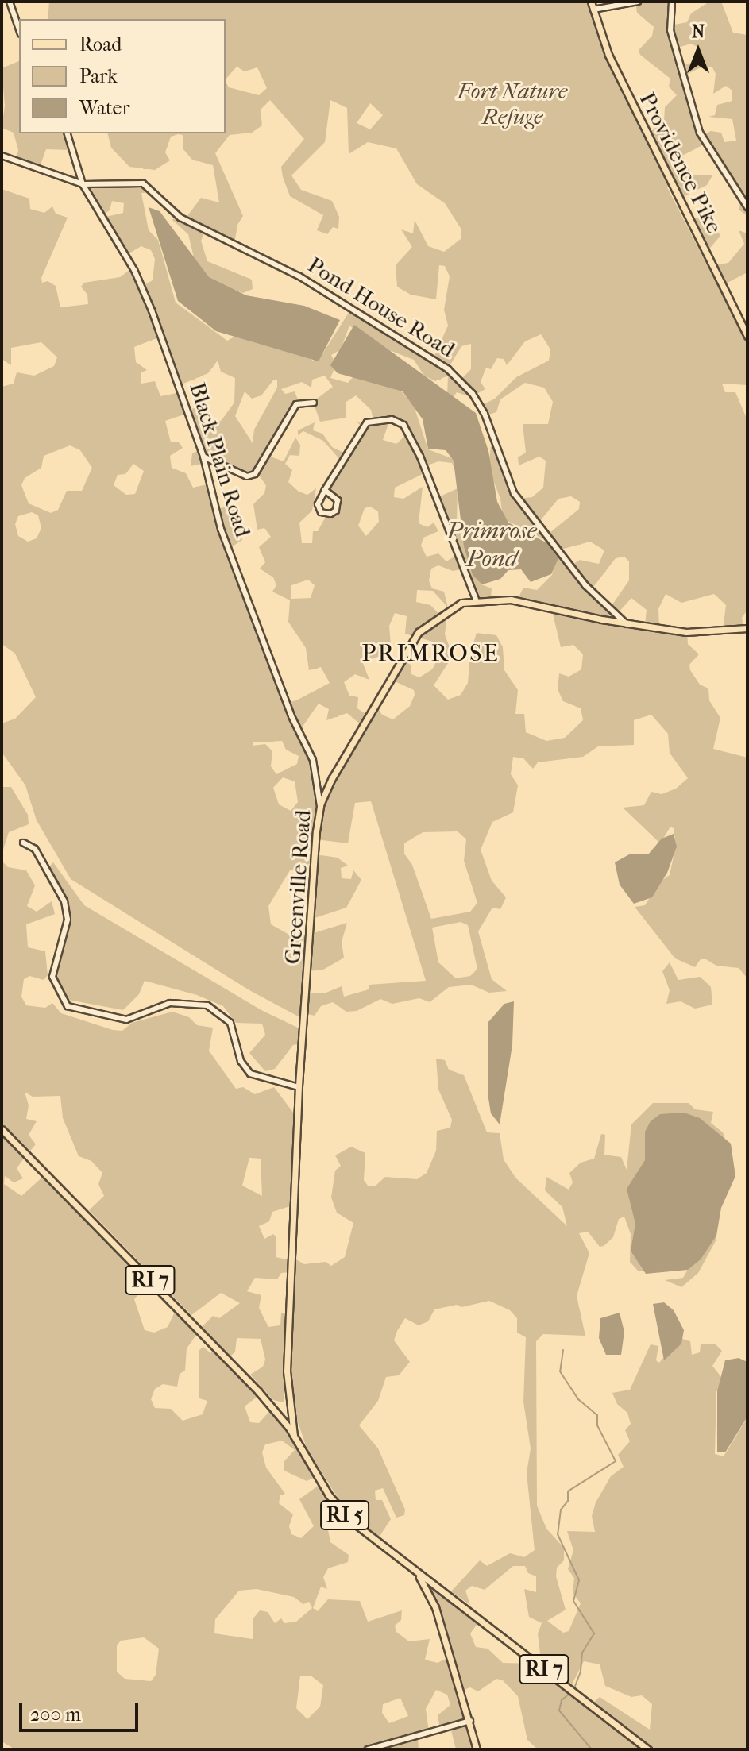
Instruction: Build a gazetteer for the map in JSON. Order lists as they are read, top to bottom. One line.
{"streets":{"main road":["Providence Pike","Greenville Road","RI 7","RI 5"],"street":["Pond House Road","Black Plain Road"]},"crossings":[["Pond House Road","Black Plain Road"],["Pond House Road","Greenville Road"],["Black Plain Road","Greenville Road"],["Greenville Road","RI 7"],["Greenville Road","RI 5"],["RI 7","RI 5"]],"districts":["PRIMROSE"],"water":["Primrose Pond"],"parks":["Fort Nature Refuge"],"legend":["Road","Park","Water"],"scale_bar":"200 m","north":"top"}
